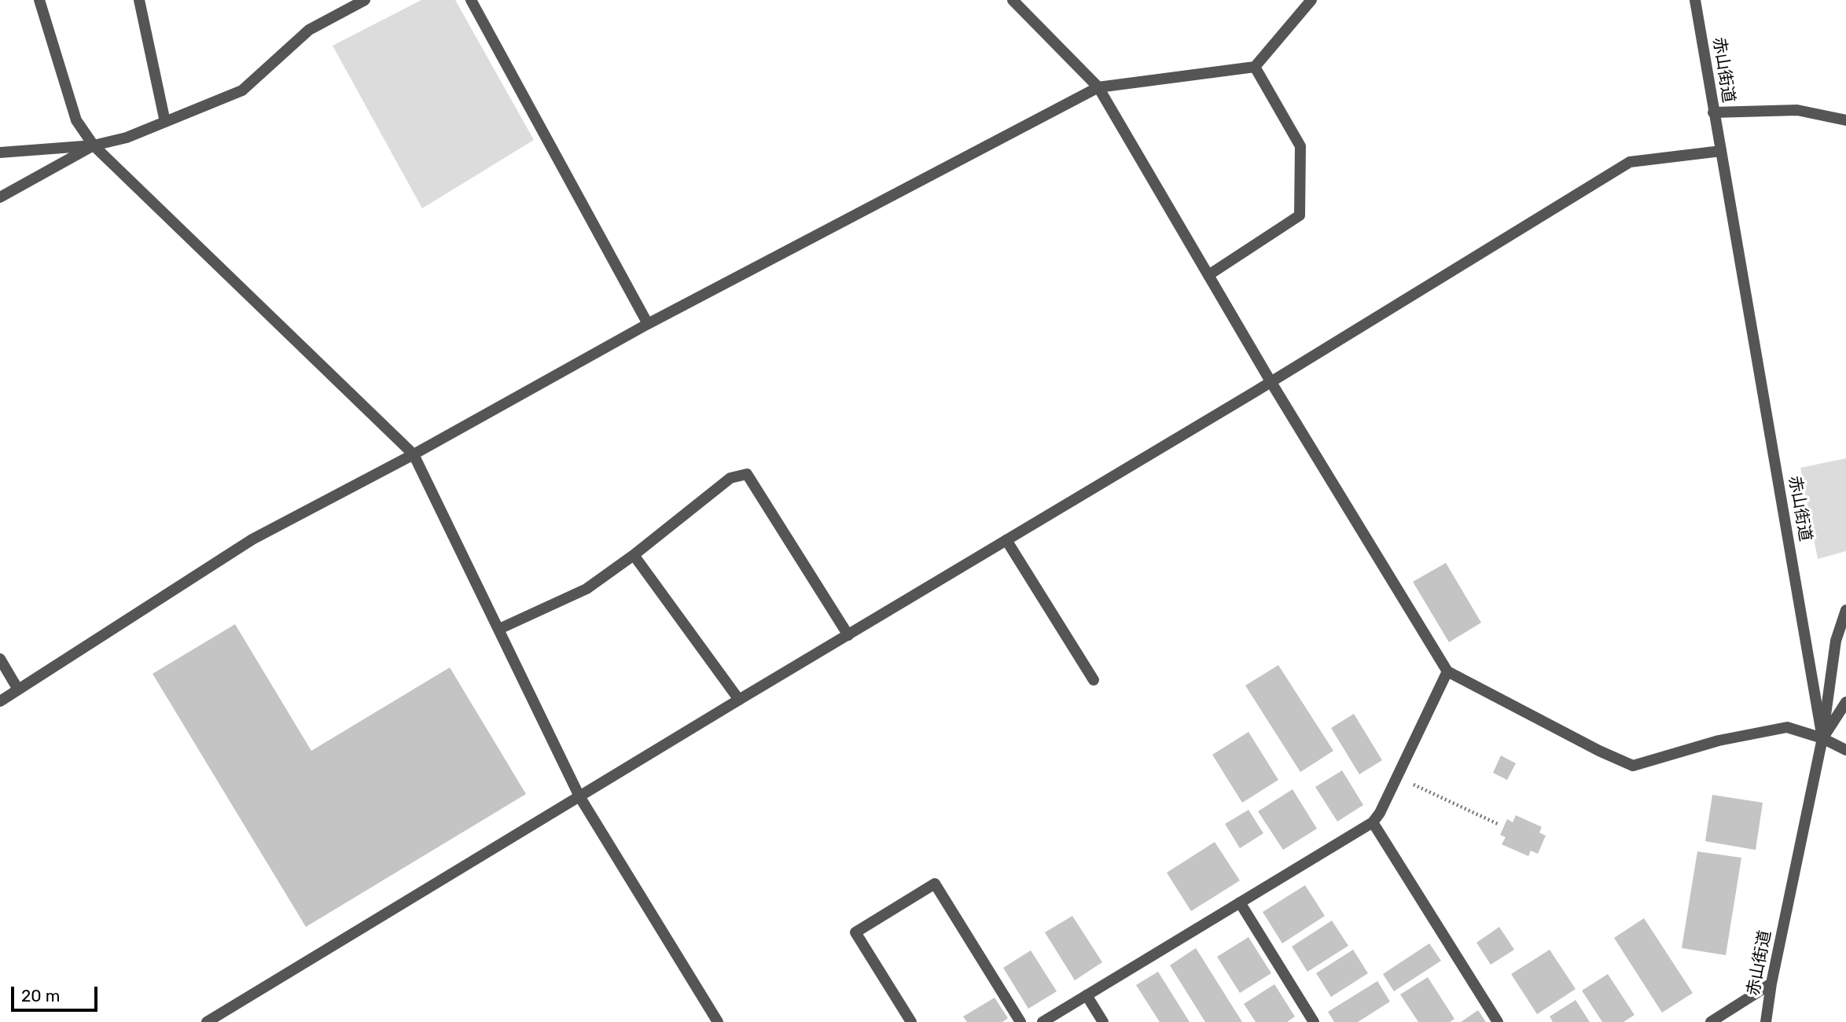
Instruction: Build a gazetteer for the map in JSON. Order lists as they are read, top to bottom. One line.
{"streets":{"street":["赤山街道"]},"scale_bar":"20 m"}
